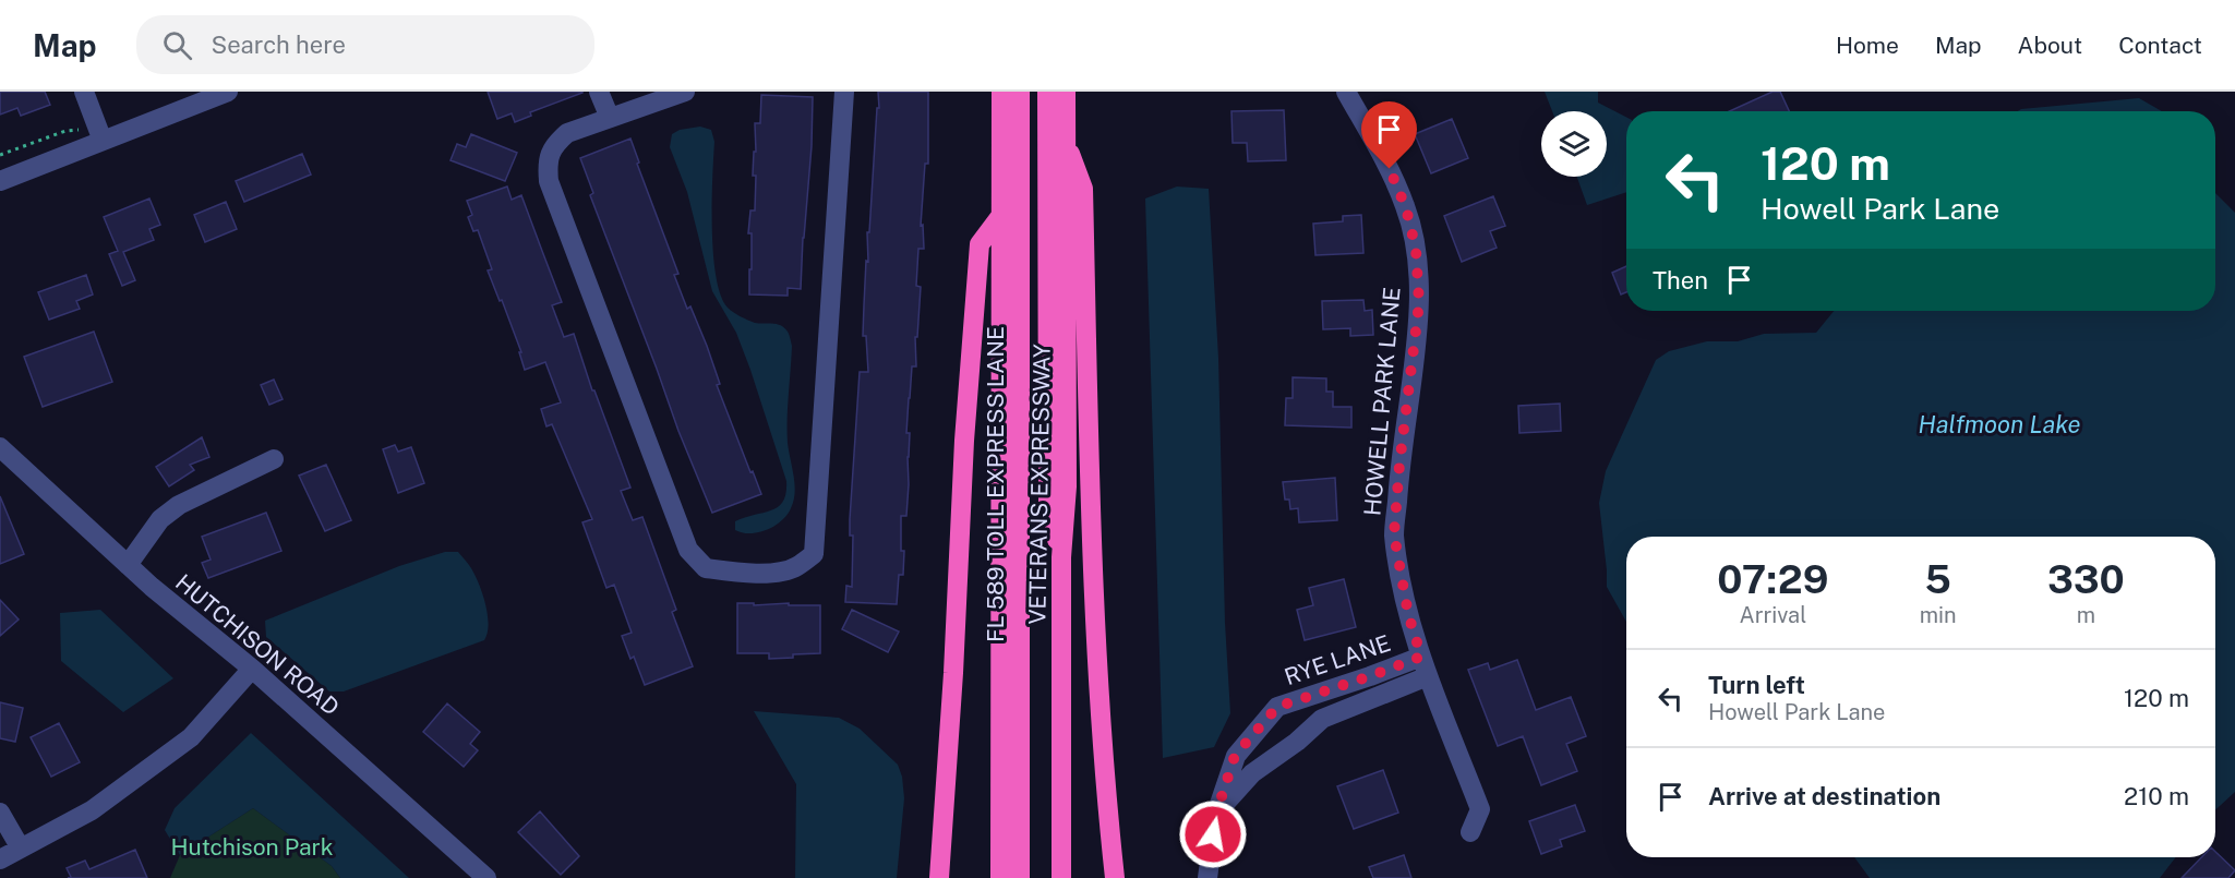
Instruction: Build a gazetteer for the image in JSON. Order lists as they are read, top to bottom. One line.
{"streets":{"highway":["FL 589 TOLL EXPRESS LANE","VETERANS EXPRESSWAY"],"street":["HOWELL PARK LANE","HUTCHISON ROAD","RYE LANE"]},"crossings":[["HOWELL PARK LANE","RYE LANE"]],"water":["Halfmoon Lake"],"parks":["Hutchison Park"],"page":{"header":"Map","search":"Search here","nav":["Home","Map","About","Contact"],"turn":["120 m","Howell Park Lane"],"then":"Then","eta":["07:29","Arrival","5","min","330","m"],"list":[{"name":"Turn left","note":"Howell Park Lane","value":"120 m"},{"name":"Arrive at destination","value":"210 m"}]}}
